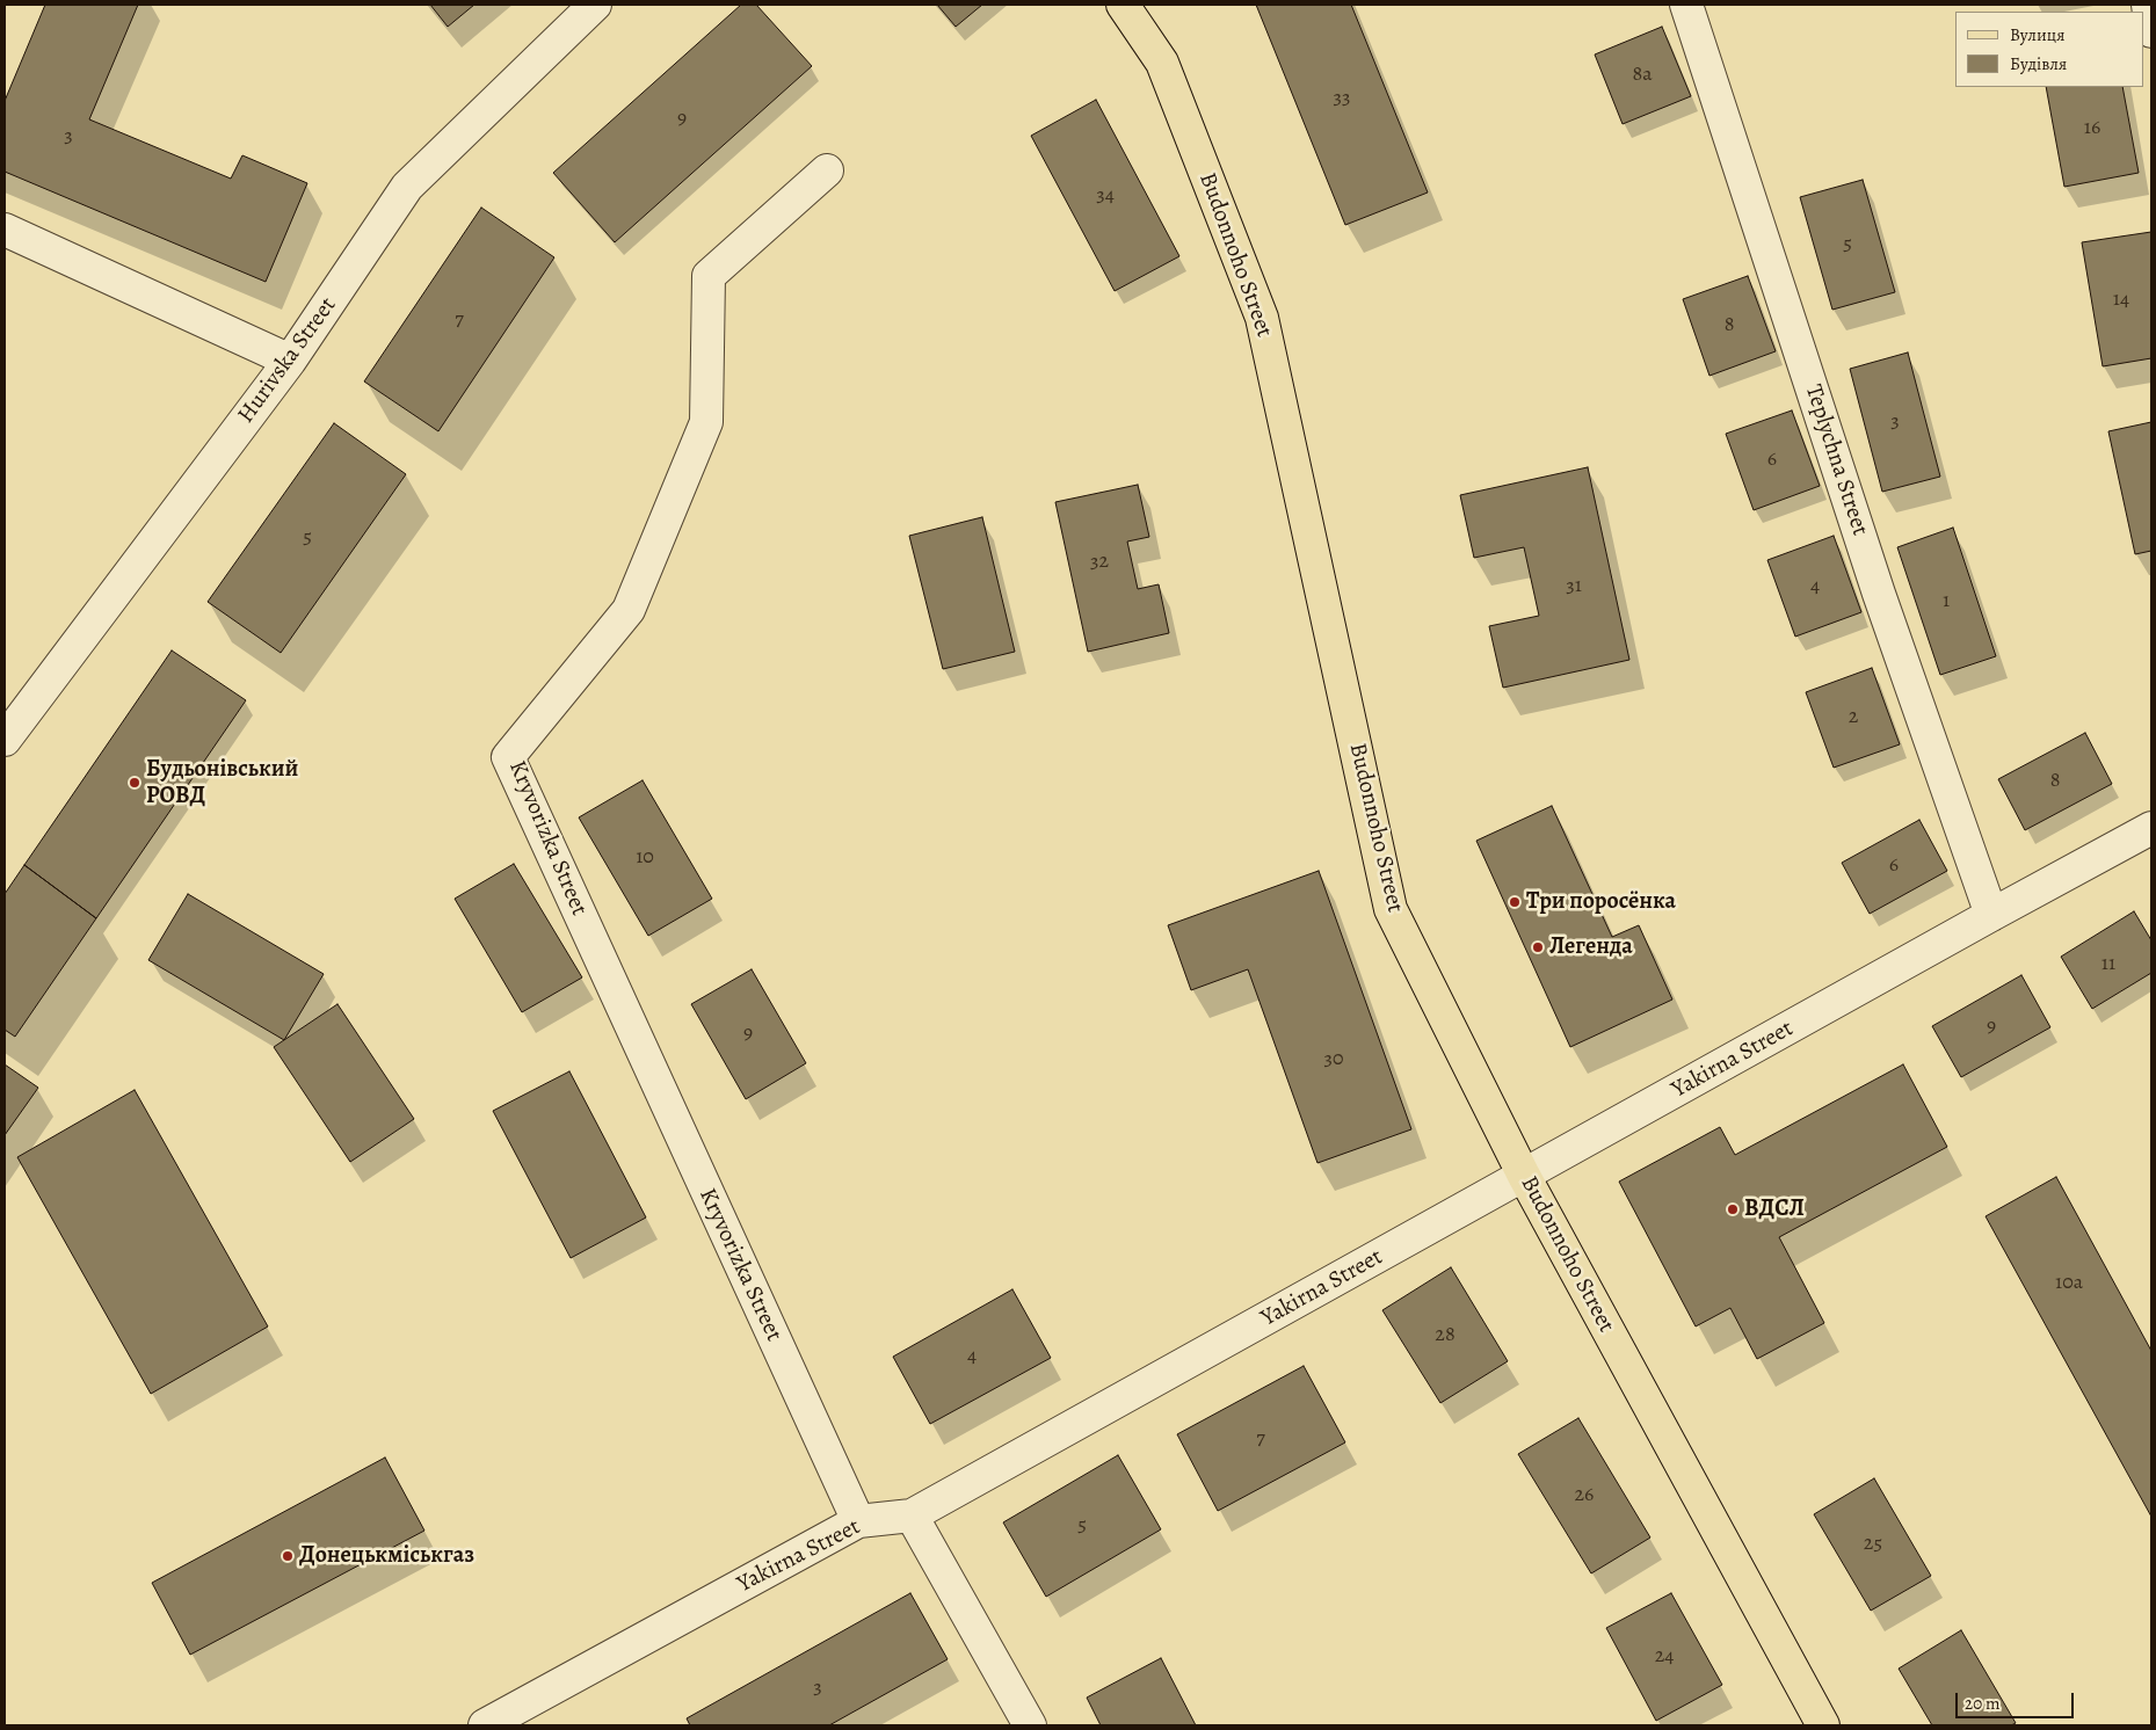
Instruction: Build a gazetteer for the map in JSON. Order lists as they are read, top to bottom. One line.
{"streets":{"main road":["Budonnoho Street"],"street":["Hurivska Street","Teplychna Street","Kryvorizka Street","Yakirna Street"]},"crossings":[["Budonnoho Street","Yakirna Street"],["Teplychna Street","Yakirna Street"],["Kryvorizka Street","Yakirna Street"]],"places":["Будьонівський РОВД","Три поросёнка","Легенда","ВДСЛ","Донецькміськгаз"],"house_numbers":["8а","33","9","16","3","34","5","14","7","8","3","6","5","32","31","4","1","2","8","10","6","11","9","9","30","10а","28","4","7","26","5","25","24","3"],"legend":["Вулиця","Будівля"],"scale_bar":"20 m"}
